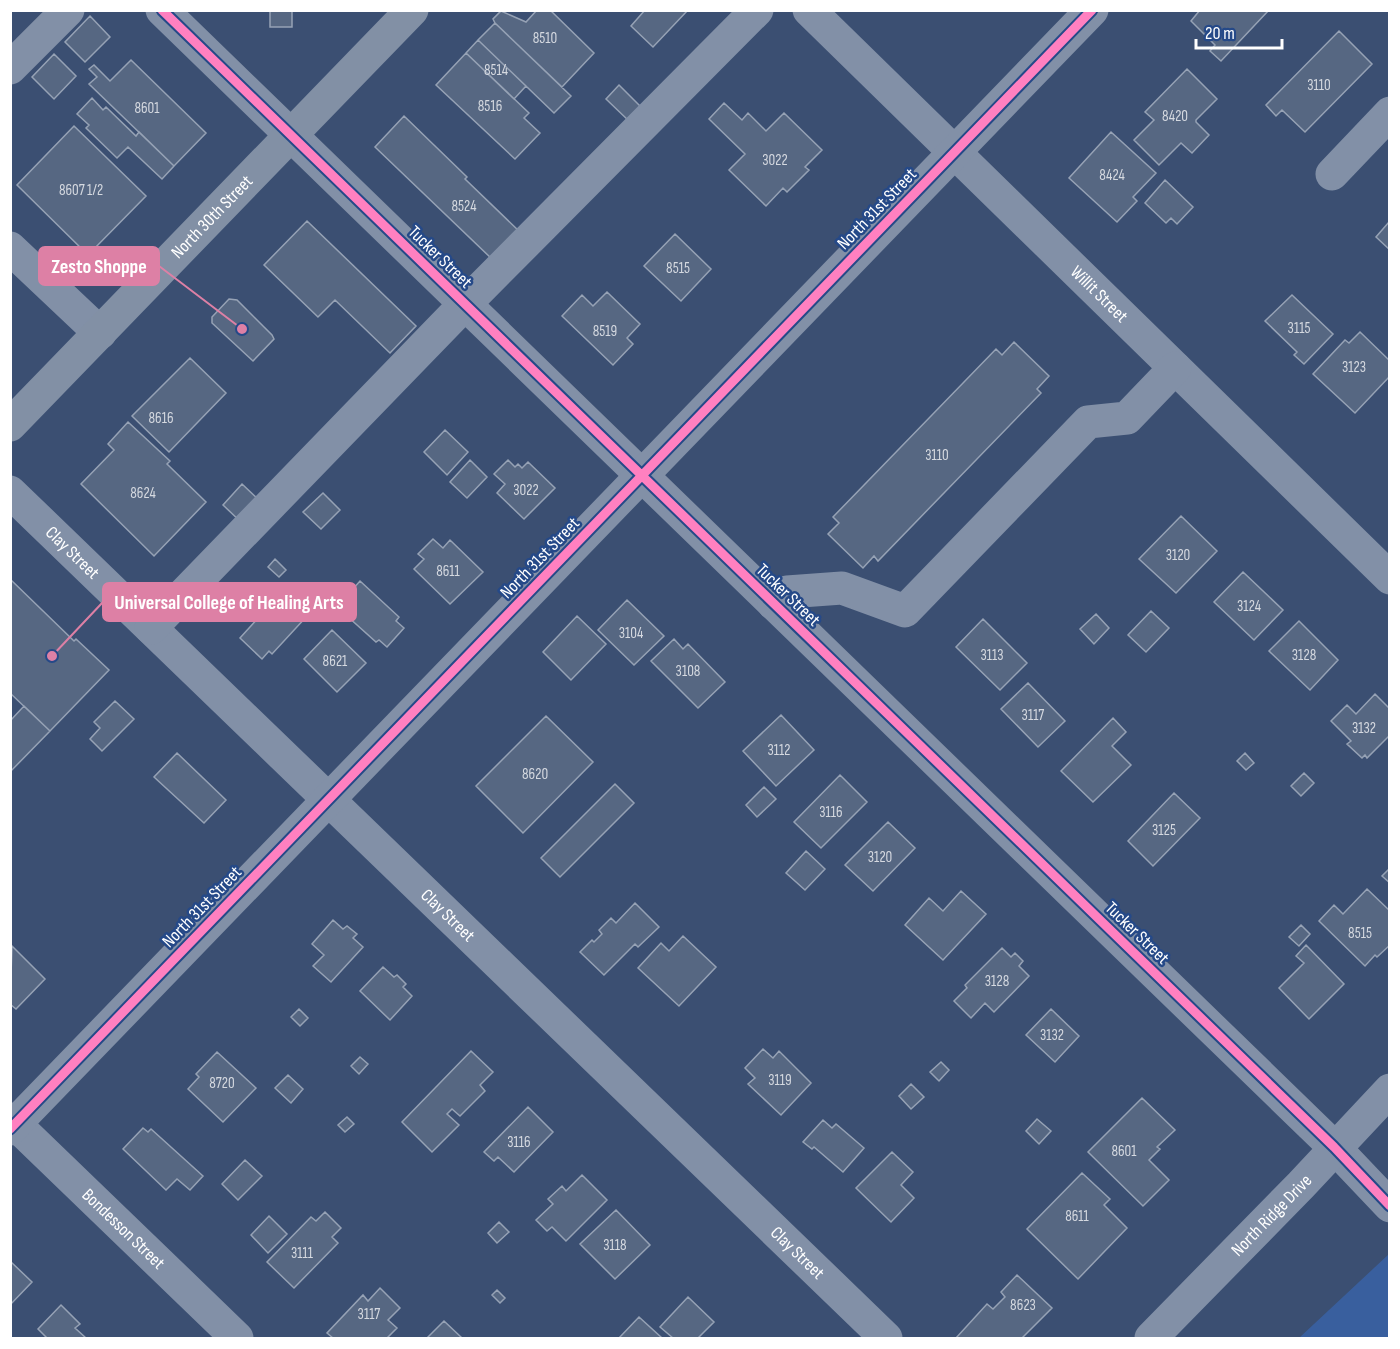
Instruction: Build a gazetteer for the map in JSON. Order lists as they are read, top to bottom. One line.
{"streets":{"highway":["North 30th Street"],"street":["North 31st Street","Tucker Street","Willit Street","Clay Street","North Ridge Drive","Bondesson Street"]},"crossings":[["North 31st Street","Tucker Street"],["North 31st Street","Willit Street"],["North 31st Street","Clay Street"],["North 31st Street","Bondesson Street"],["North 30th Street","Tucker Street"],["Tucker Street","North Ridge Drive"]],"places":["Zesto Shoppe","Universal College of Healing Arts"],"house_numbers":["8510","8514","3110","8516","8601","8420","3022","8424","8607 1/2","8524","8515","3115","8519","3123","8616","3110","3022","8624","3120","8611","3124","3104","3113","3128","8621","3108","3117","3132","3112","8620","3116","3125","3120","8515","3128","3132","3119","8720","3116","8601","8611","3118","3111","8623","3117"],"scale_bar":"20 m"}
